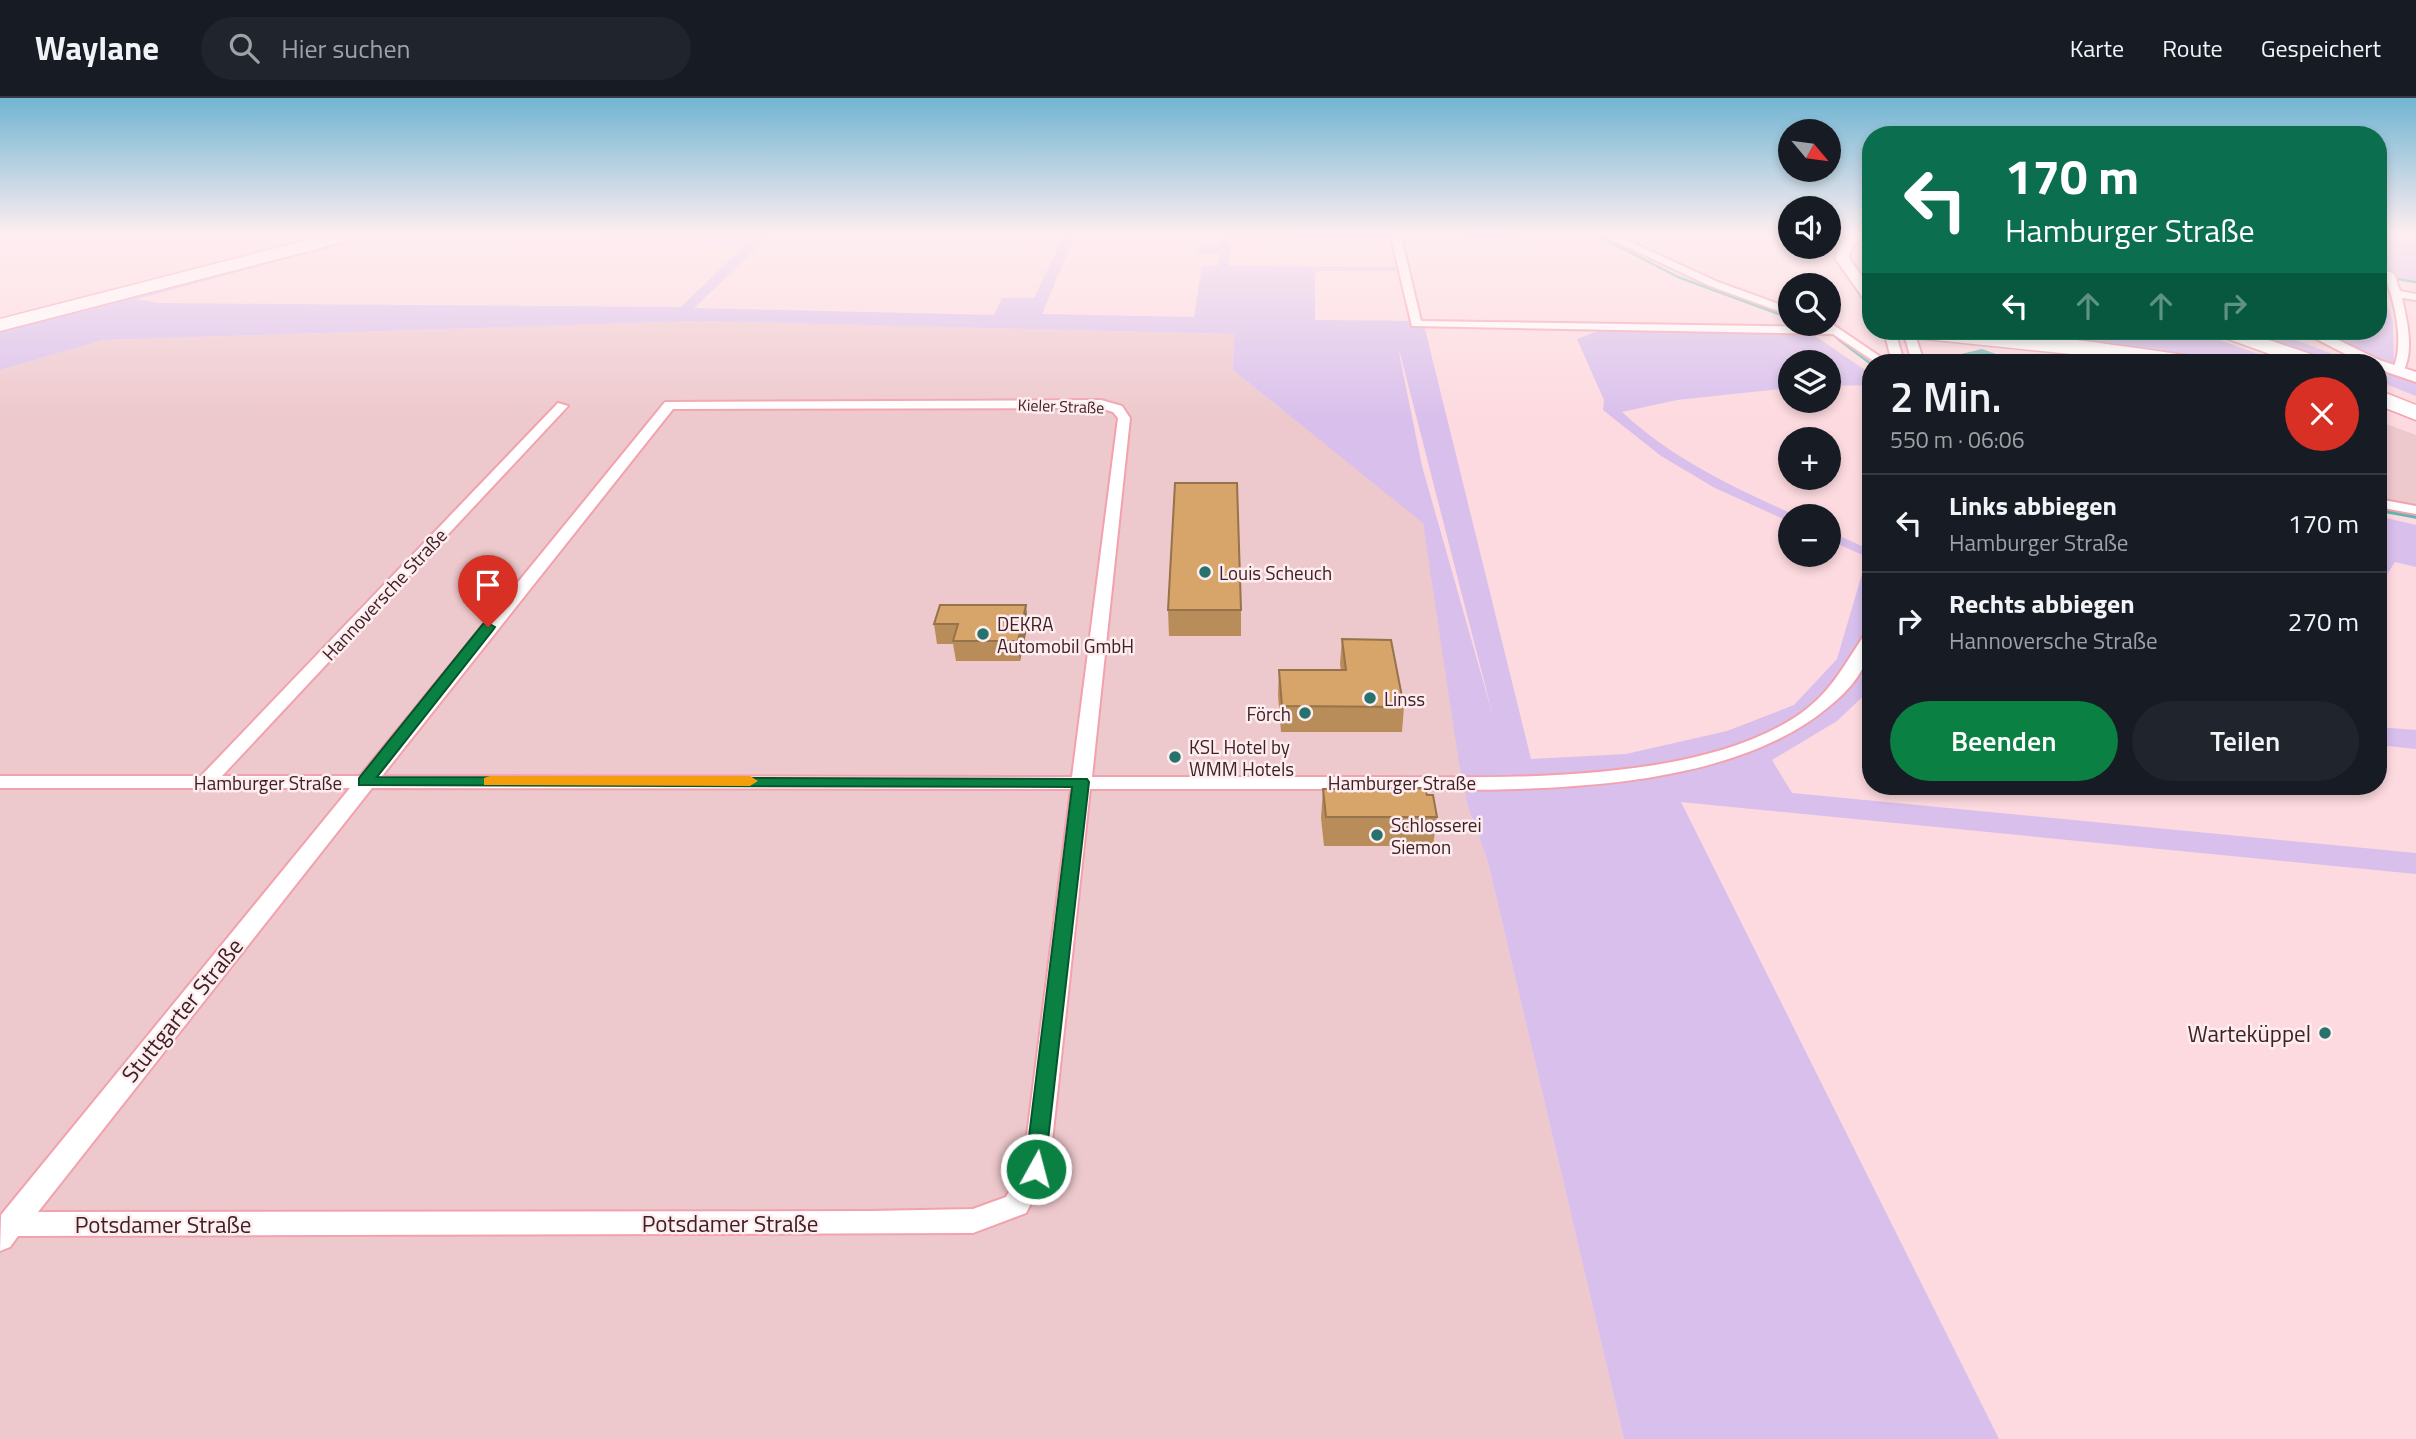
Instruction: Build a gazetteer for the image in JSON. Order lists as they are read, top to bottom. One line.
{"streets":{"street":["Kieler Straße","Hannoversche Straße","Hamburger Straße","Stuttgarter Straße","Potsdamer Straße"]},"crossings":[["Kieler Straße","Hamburger Straße"],["Kieler Straße","Stuttgarter Straße"],["Kieler Straße","Potsdamer Straße"],["Hannoversche Straße","Hamburger Straße"],["Hamburger Straße","Stuttgarter Straße"],["Hamburger Straße","Potsdamer Straße"],["Stuttgarter Straße","Potsdamer Straße"]],"places":["Louis Scheuch","DEKRA Automobil GmbH","Linss","Förch","KSL Hotel by WMM Hotels","Schlosserei Siemon","Warteküppel"],"north":"bottom right","page":{"header":"Waylane","search":"Hier suchen","nav":["Karte","Route","Gespeichert"],"map_buttons":["+","−"],"turn":["170 m","Hamburger Straße"],"heading":["2 Min.","550 m · 06:06"],"list":[{"name":"Links abbiegen","note":"Hamburger Straße","value":"170 m"},{"name":"Rechts abbiegen","note":"Hannoversche Straße","value":"270 m"}],"buttons":["Beenden","Teilen"]}}
